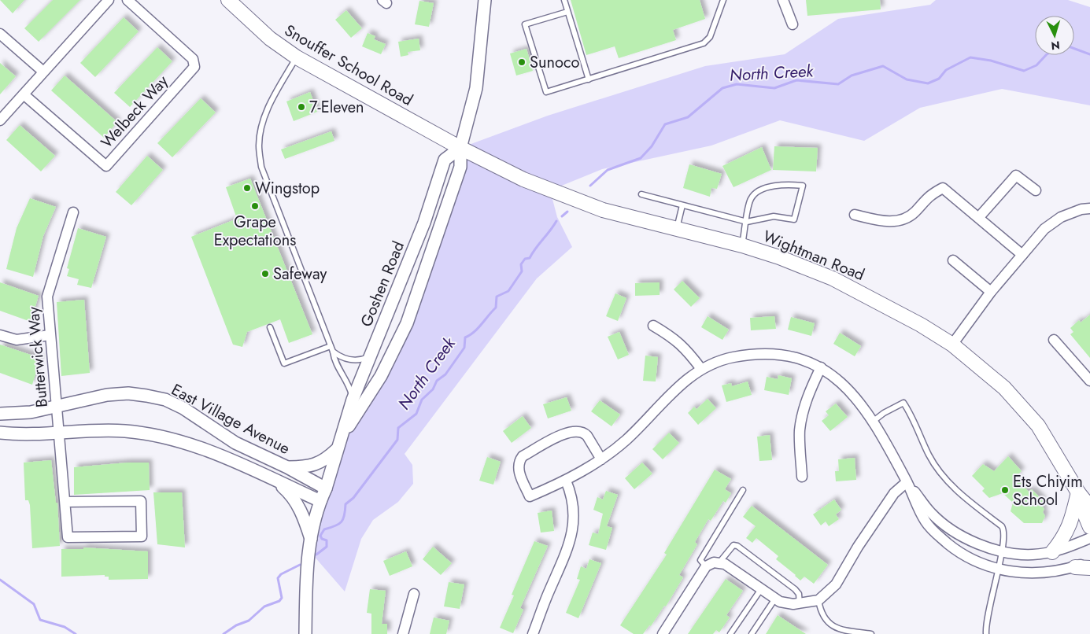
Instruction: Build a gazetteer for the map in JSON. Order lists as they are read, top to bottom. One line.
{"streets":{"main road":["Snouffer School Road","Wightman Road"],"street":["Welbeck Way","Goshen Road","Butterwick Way","East Village Avenue"]},"crossings":[["Snouffer School Road","Wightman Road"],["Snouffer School Road","Goshen Road"],["Wightman Road","Goshen Road"],["Goshen Road","East Village Avenue"],["Butterwick Way","East Village Avenue"]],"water":["North Creek"],"places":["Sunoco","7-Eleven","Wingstop","Grape Expectations","Safeway","Ets Chiyim School"],"north":"bottom"}
